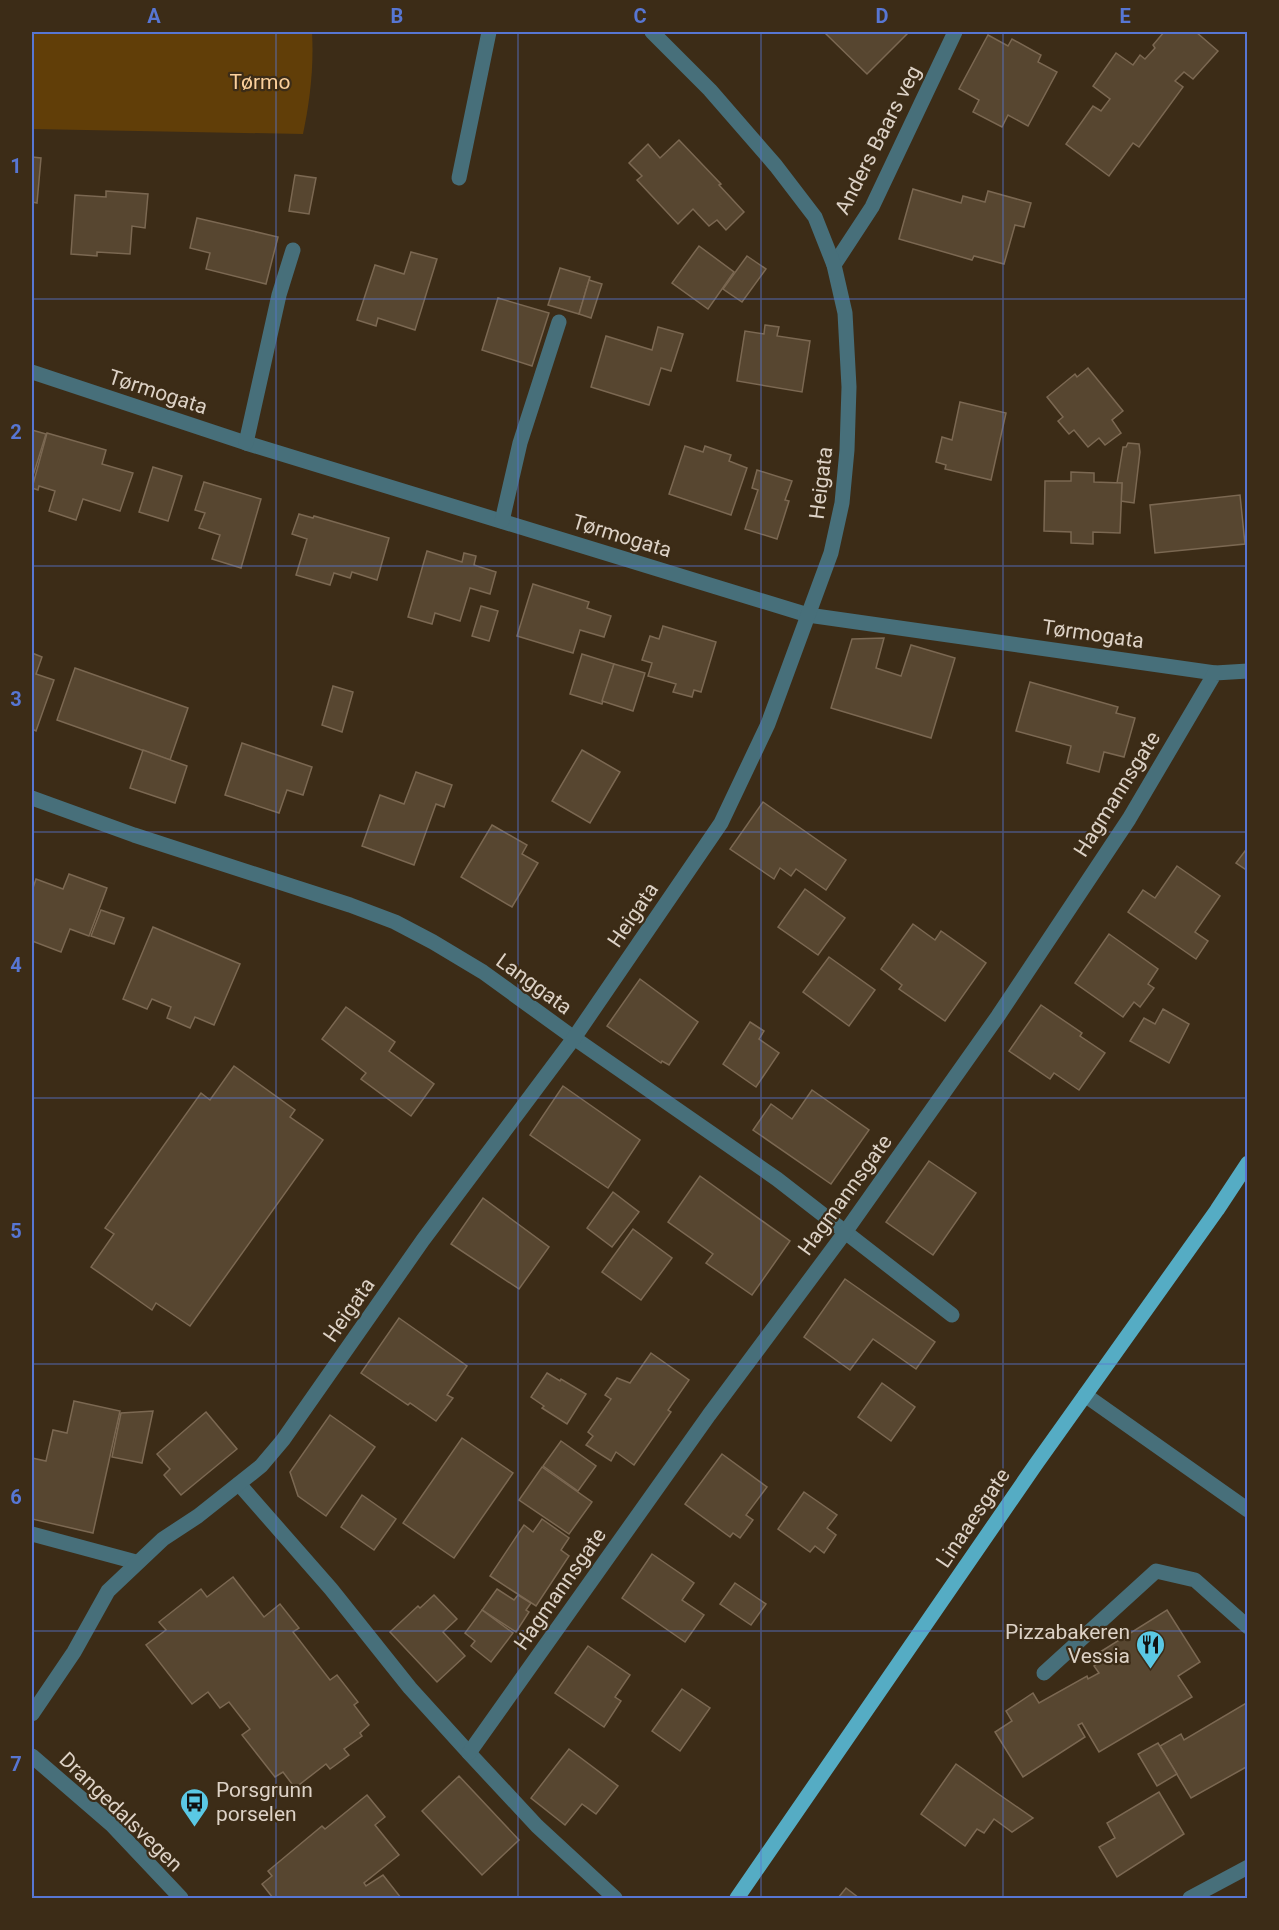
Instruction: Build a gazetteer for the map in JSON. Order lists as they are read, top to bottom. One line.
{"streets":{"main road":["Linaaesgate"],"street":["Anders Baars veg","Tørmogata","Heigata","Hagmannsgate","Langgata","Drangedalsvegen"]},"crossings":[["Anders Baars veg","Heigata"],["Tørmogata","Heigata"],["Tørmogata","Hagmannsgate"],["Heigata","Langgata"],["Hagmannsgate","Langgata"]],"parks":["Tørmo"],"places":{"restaurant":["Pizzabakeren Vessia"],"bus stop":["Porsgrunn porselen"]},"grid":{"columns":["A","B","C","D","E"],"rows":["1","2","3","4","5","6","7"]}}
